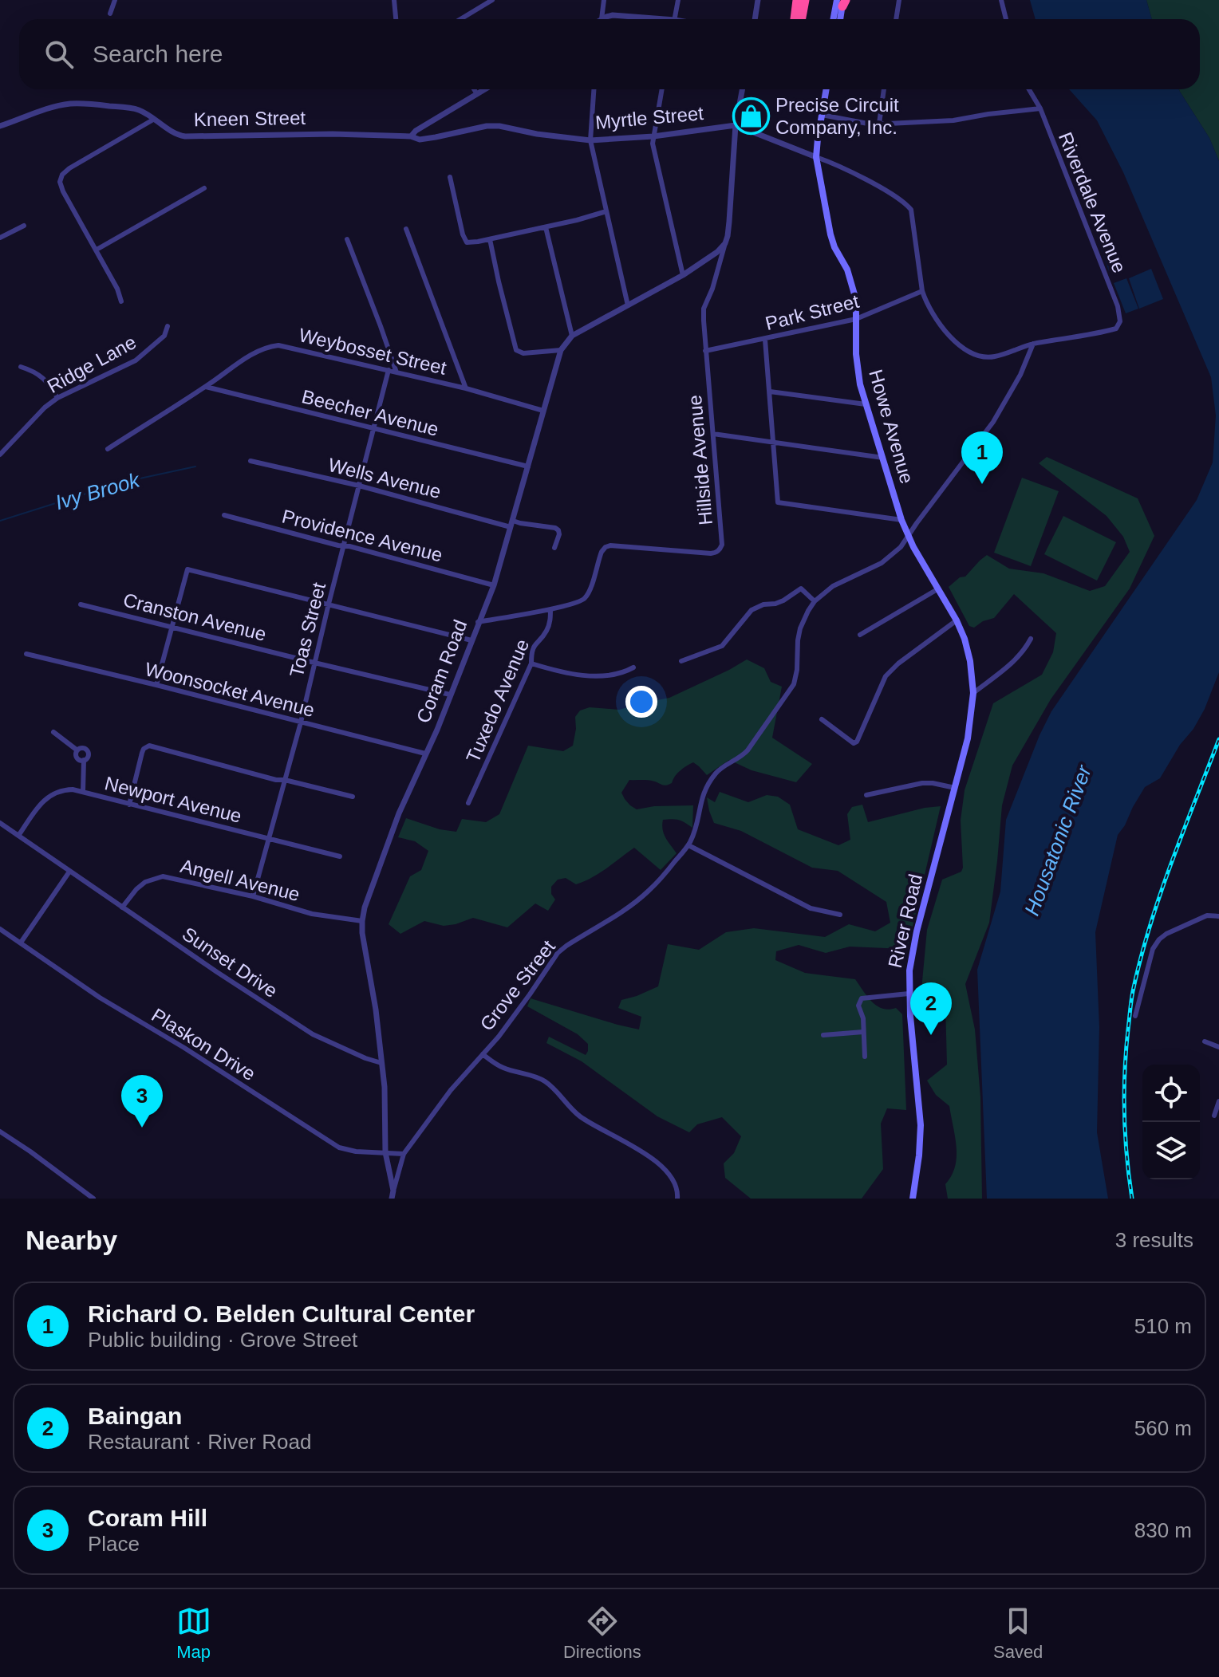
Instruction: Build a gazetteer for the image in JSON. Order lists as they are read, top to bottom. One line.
{"streets":{"main road":["Howe Avenue","River Road"],"street":["Myrtle Street","Kneen Street","Riverdale Avenue","Park Street","Weybosset Street","Ridge Lane","Beecher Avenue","Hillside Avenue","Wells Avenue","Providence Avenue","Cranston Avenue","Toas Street","Coram Road","Woonsocket Avenue","Tuxedo Avenue","Newport Avenue","Angell Avenue","Sunset Drive","Grove Street","Plaskon Drive"]},"crossings":[["Myrtle Street","Kneen Street"],["Myrtle Street","Riverdale Avenue"],["Myrtle Street","Park Street"],["Myrtle Street","Howe Avenue"],["Myrtle Street","Grove Street"],["Park Street","Howe Avenue"],["Park Street","Hillside Avenue"],["Weybosset Street","Beecher Avenue"],["Weybosset Street","Toas Street"],["Weybosset Street","Coram Road"],["Beecher Avenue","Toas Street"],["Beecher Avenue","Coram Road"],["Howe Avenue","River Road"],["Howe Avenue","Grove Street"],["Hillside Avenue","Coram Road"],["Hillside Avenue","Tuxedo Avenue"],["Wells Avenue","Toas Street"],["Wells Avenue","Coram Road"],["Providence Avenue","Toas Street"],["Providence Avenue","Coram Road"],["Cranston Avenue","Toas Street"],["Cranston Avenue","Coram Road"],["Toas Street","Woonsocket Avenue"],["Toas Street","Newport Avenue"],["Toas Street","Angell Avenue"],["Coram Road","Woonsocket Avenue"],["Coram Road","Angell Avenue"],["Coram Road","Sunset Drive"],["Coram Road","Grove Street"],["Coram Road","Plaskon Drive"],["Newport Avenue","Sunset Drive"],["Angell Avenue","Sunset Drive"],["Grove Street","Plaskon Drive"]],"water":["Ivy Brook","Housatonic River"],"places":{"shop":["Precise Circuit Company, Inc."]},"page":{"search":"Search here","pins":["1","2","3"],"heading":["Nearby","3 results"],"list":[{"mark":"1","name":"Richard O. Belden Cultural Center","note":"Public building · Grove Street","value":"510 m"},{"mark":"2","name":"Baingan","note":"Restaurant · River Road","value":"560 m"},{"mark":"3","name":"Coram Hill","note":"Place","value":"830 m"}],"nav":["Map","Directions","Saved"]}}
